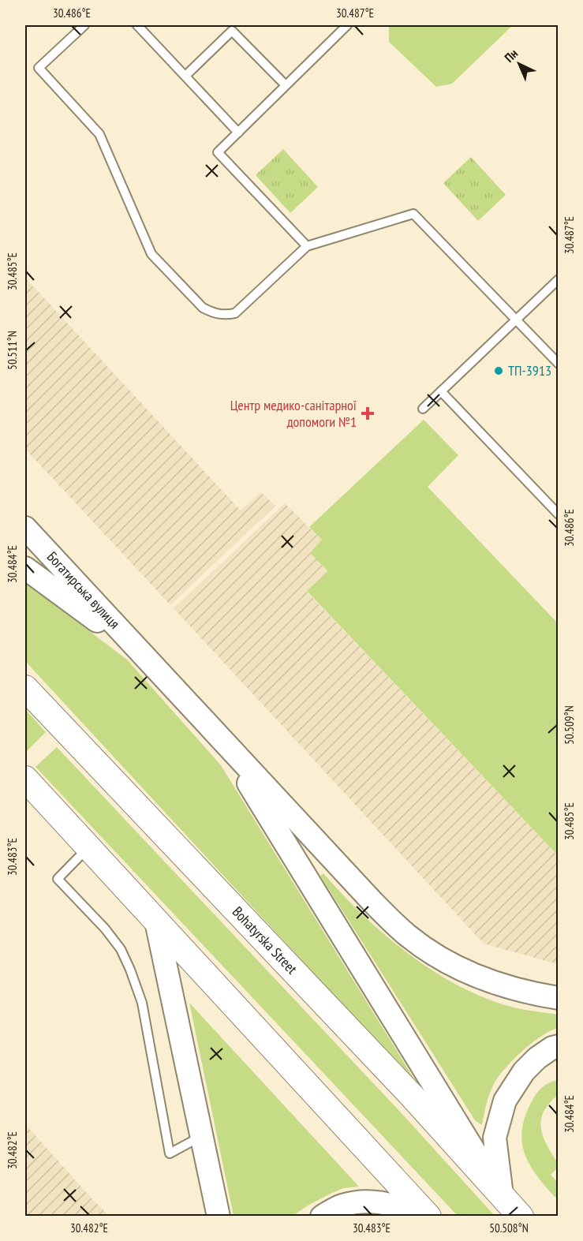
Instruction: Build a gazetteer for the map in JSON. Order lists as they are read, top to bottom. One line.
{"streets":{"main road":["Богатирська вулиця","Bohatyrska Street"]},"crossings":[["Богатирська вулиця","Bohatyrska Street"]],"places":{"other":["ТП-3913"],"health":["Центр медико-санітарної допомоги №1"]},"north":"top left","coordinates":["30.486°E","30.487°E","30.485°E","50.511°N","30.484°E","50.509°N","30.483°E","30.482°E","50.508°N"]}
